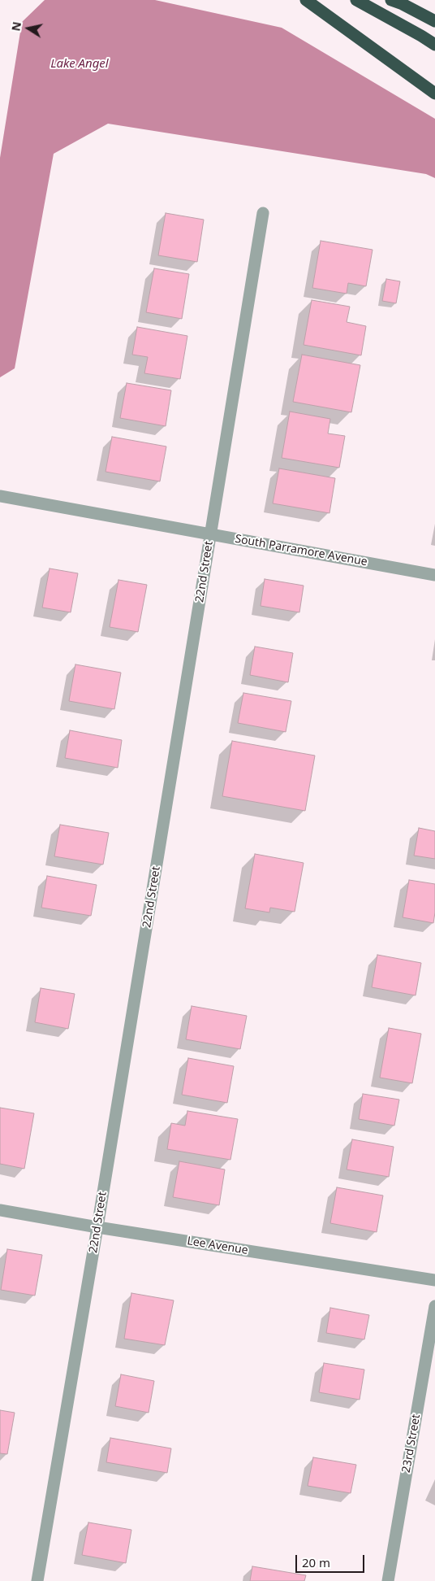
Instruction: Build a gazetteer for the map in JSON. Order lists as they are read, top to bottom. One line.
{"streets":{"street":["South Parramore Avenue","22nd Street","Lee Avenue","23rd Street"]},"crossings":[["South Parramore Avenue","22nd Street"],["22nd Street","Lee Avenue"]],"water":["Lake Angel"],"scale_bar":"20 m","north":"left"}
